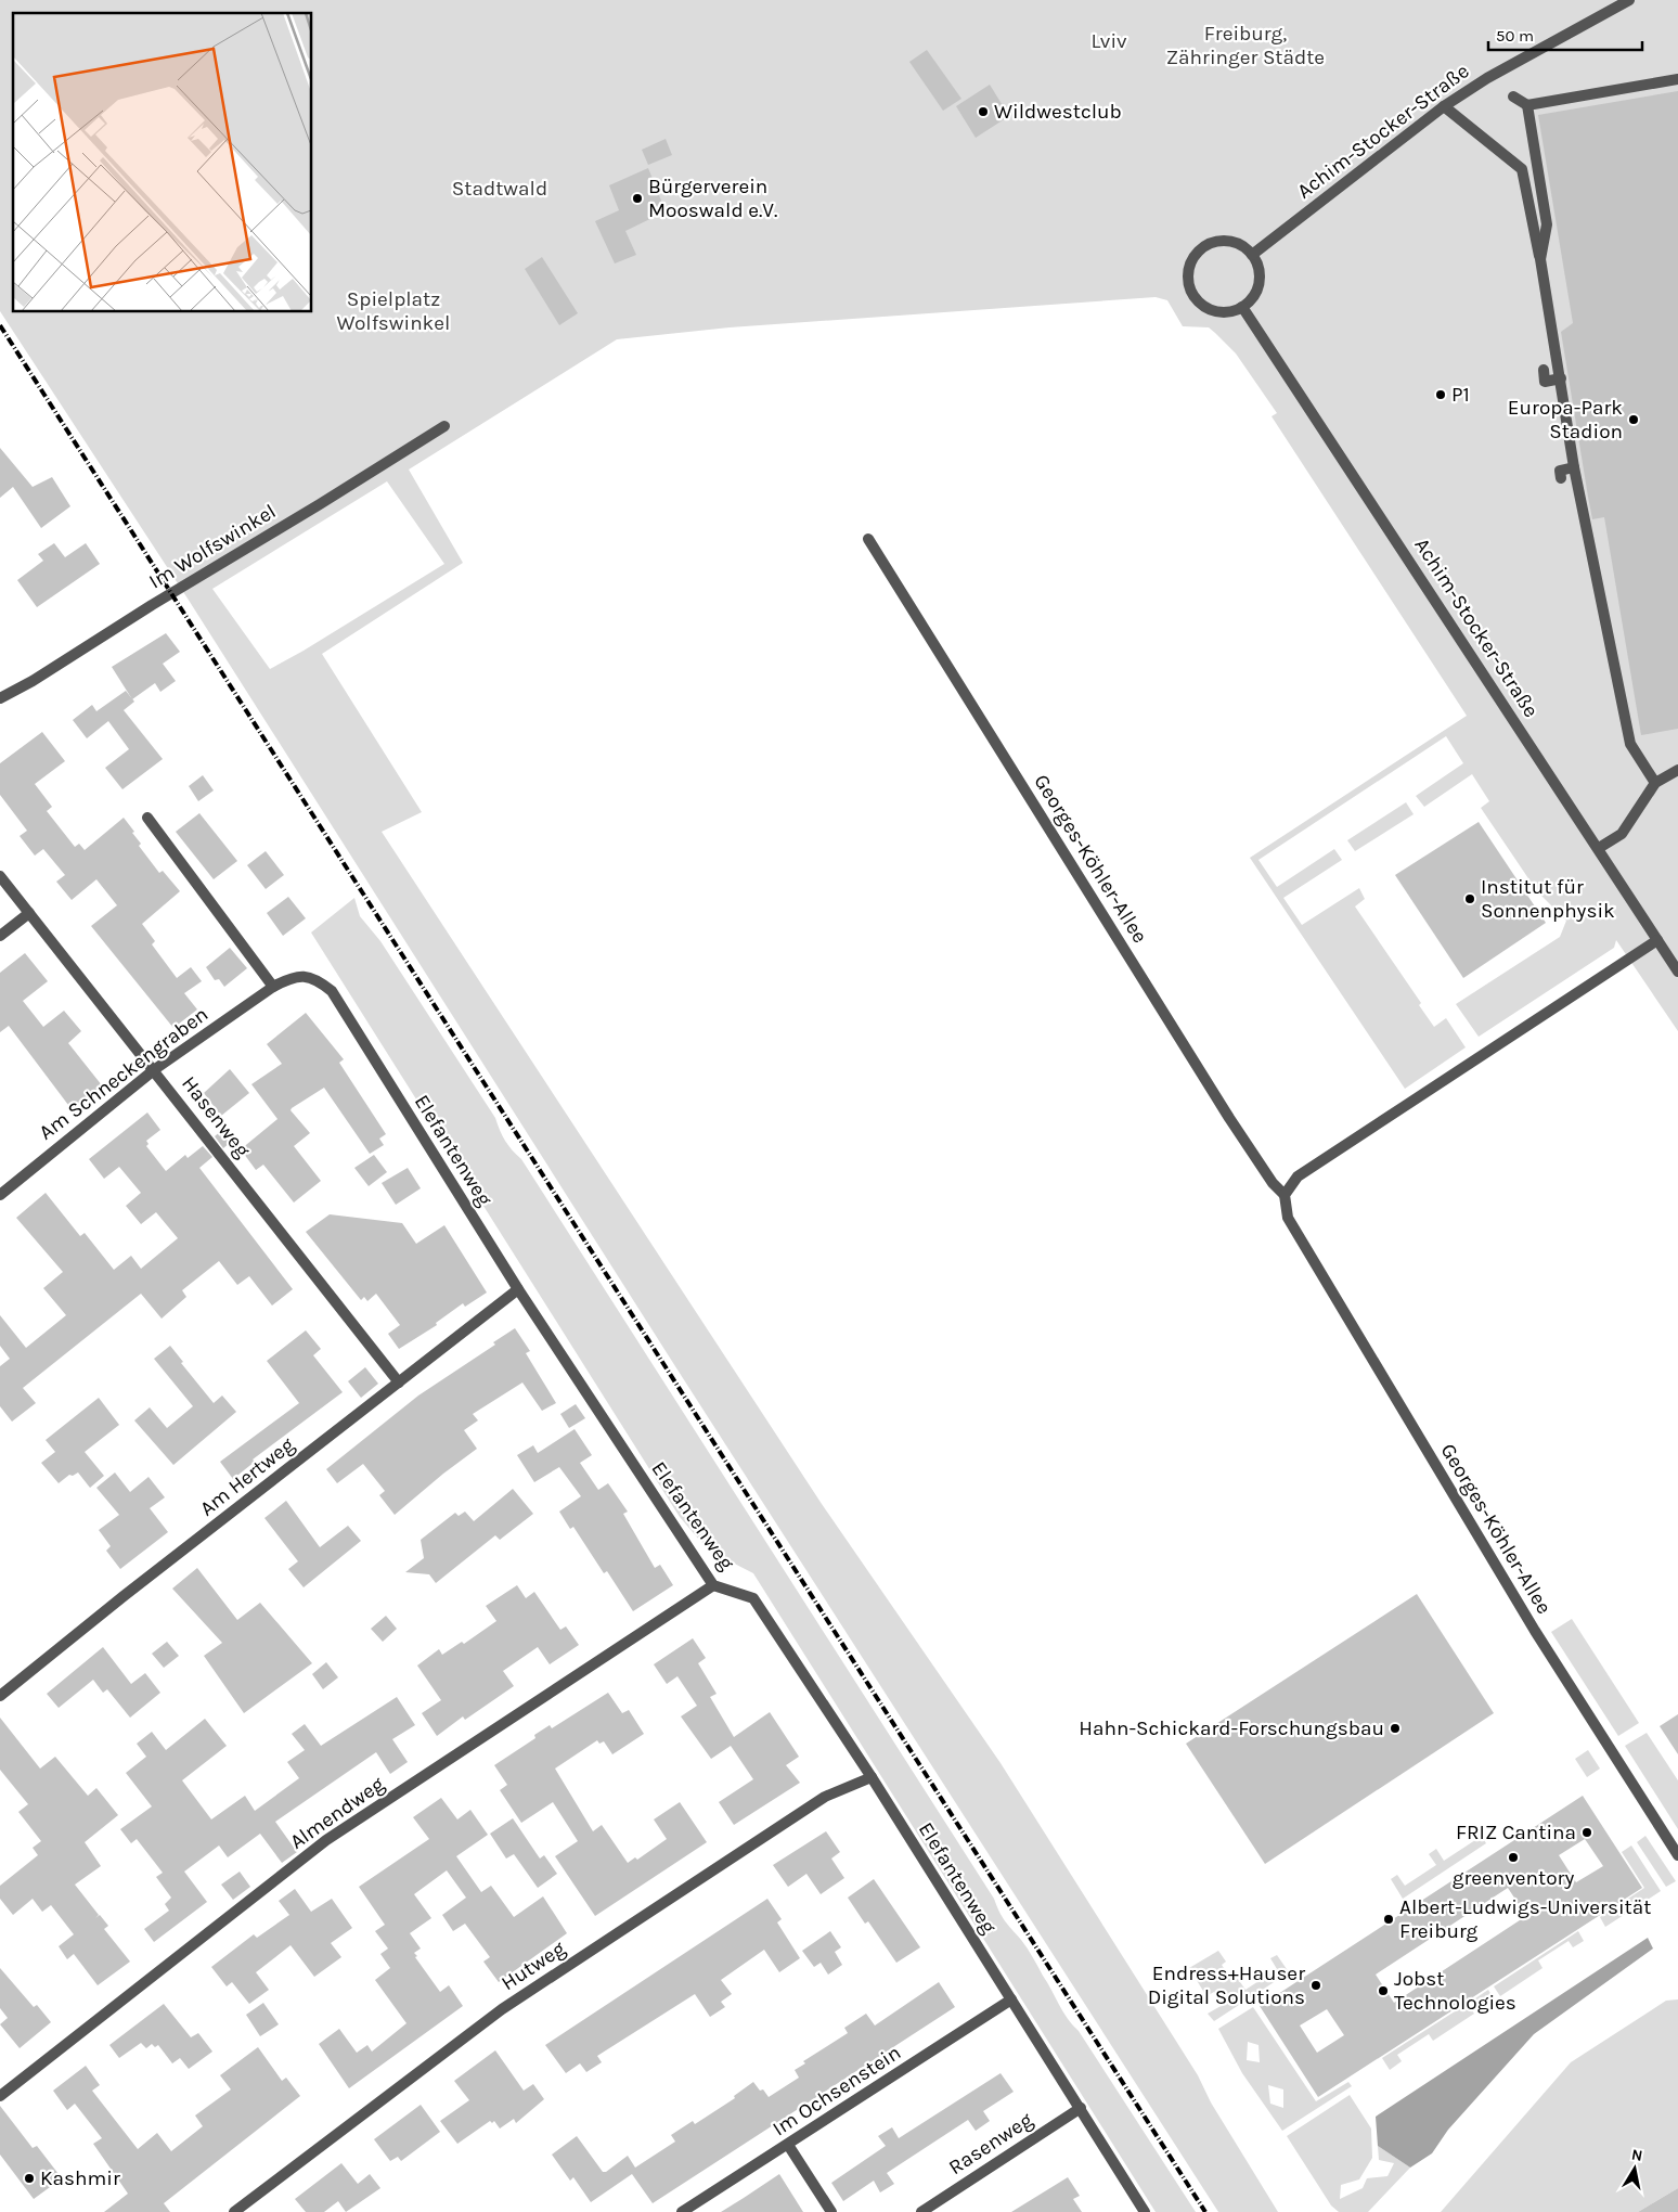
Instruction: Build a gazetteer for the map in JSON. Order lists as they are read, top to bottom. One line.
{"streets":{"street":["Achim-Stocker-Straße","Im Wolfswinkel","Georges-Köhler-Allee","Am Schneckengraben","Hasenweg","Elefantenweg","Am Hertweg","Almendweg","Hutweg","Im Ochsenstein","Rasenweg"]},"crossings":[["Am Schneckengraben","Hasenweg"],["Am Schneckengraben","Elefantenweg"],["Hasenweg","Am Hertweg"],["Elefantenweg","Am Hertweg"],["Elefantenweg","Almendweg"],["Elefantenweg","Hutweg"],["Elefantenweg","Im Ochsenstein"],["Elefantenweg","Rasenweg"]],"parks":["Freiburg, Zähringer Städte","Lviv","Stadtwald","Spielplatz Wolfswinkel"],"places":["Wildwestclub","Bürgerverein Mooswald e.V.","P1","Europa-Park Stadion","Institut für Sonnenphysik","Hahn-Schickard-Forschungsbau","FRIZ Cantina","greenventory","Albert-Ludwigs-Universität Freiburg","Endress+Hauser Digital Solutions","Jobst Technologies","Kashmir"],"scale_bar":"50 m","north":"top"}
